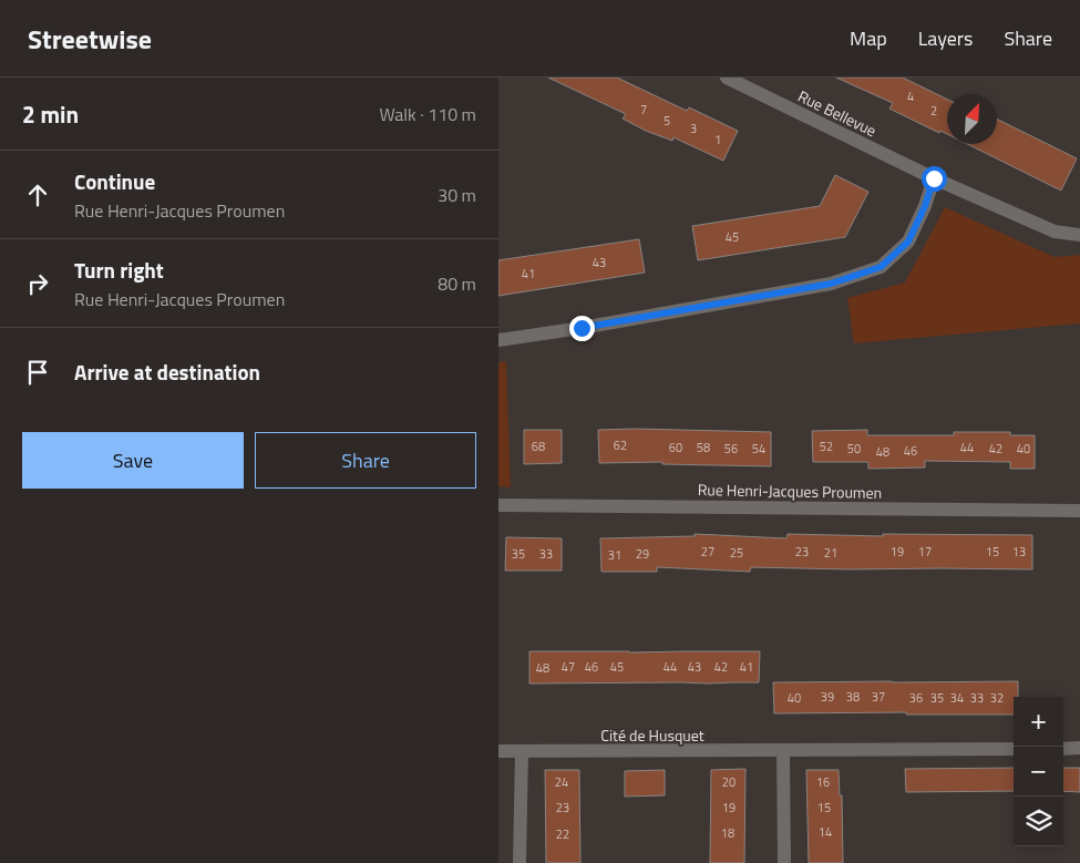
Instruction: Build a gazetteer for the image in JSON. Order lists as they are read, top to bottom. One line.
{"streets":{"street":["Rue Bellevue","Rue Henri-Jacques Proumen","Cité de Husquet"]},"house_numbers":["4","7","2","5","3","1","45","43","41","62","68","52","60","58","44","56","54","50","42","40","46","48","27","23","19","17","15","13","25","21","35","33","29","31","47","46","45","44","43","42","41","48","39","38","37","40","36","35","34","33","32","24","20","16","23","19","15","14","18","22"],"north":"top right","page":{"header":"Streetwise","nav":["Map","Layers","Share"],"heading":["2 min","Walk · 110 m"],"list":[["Continue","Rue Henri-Jacques Proumen","30 m"],["Turn right","Rue Henri-Jacques Proumen","80 m"],"Arrive at destination"],"buttons":["Save","Share"],"map_buttons":["+","−"]}}
